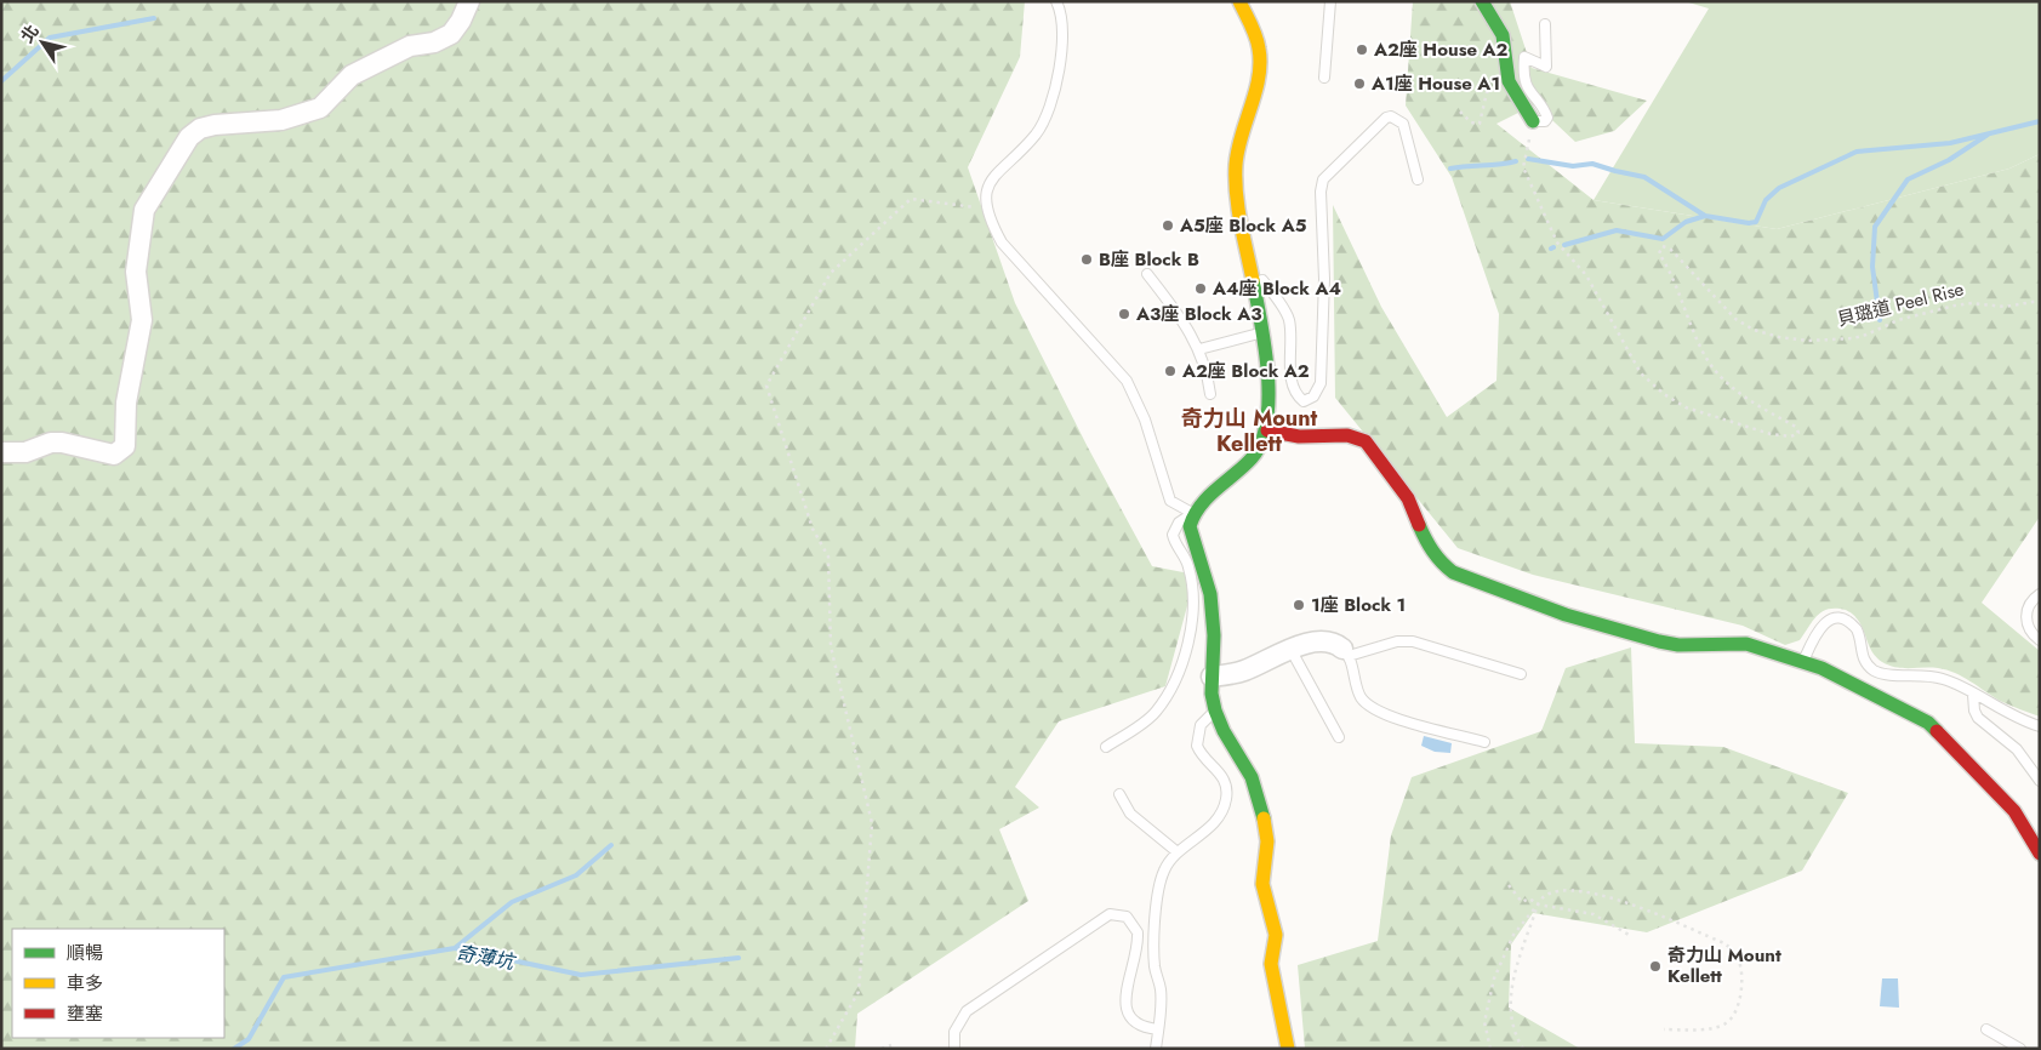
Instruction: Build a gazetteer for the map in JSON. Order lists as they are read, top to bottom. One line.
{"streets":{"path":["貝璐道 Peel Rise"]},"districts":["奇力山 Mount Kellett"],"water":["奇薄坑"],"places":["A2座 House A2","A1座 House A1","A5座 Block A5","B座 Block B","A4座 Block A4","A3座 Block A3","A2座 Block A2","1座 Block 1","奇力山 Mount Kellett"],"legend":["順暢","車多","壅塞"],"north":"top left"}
